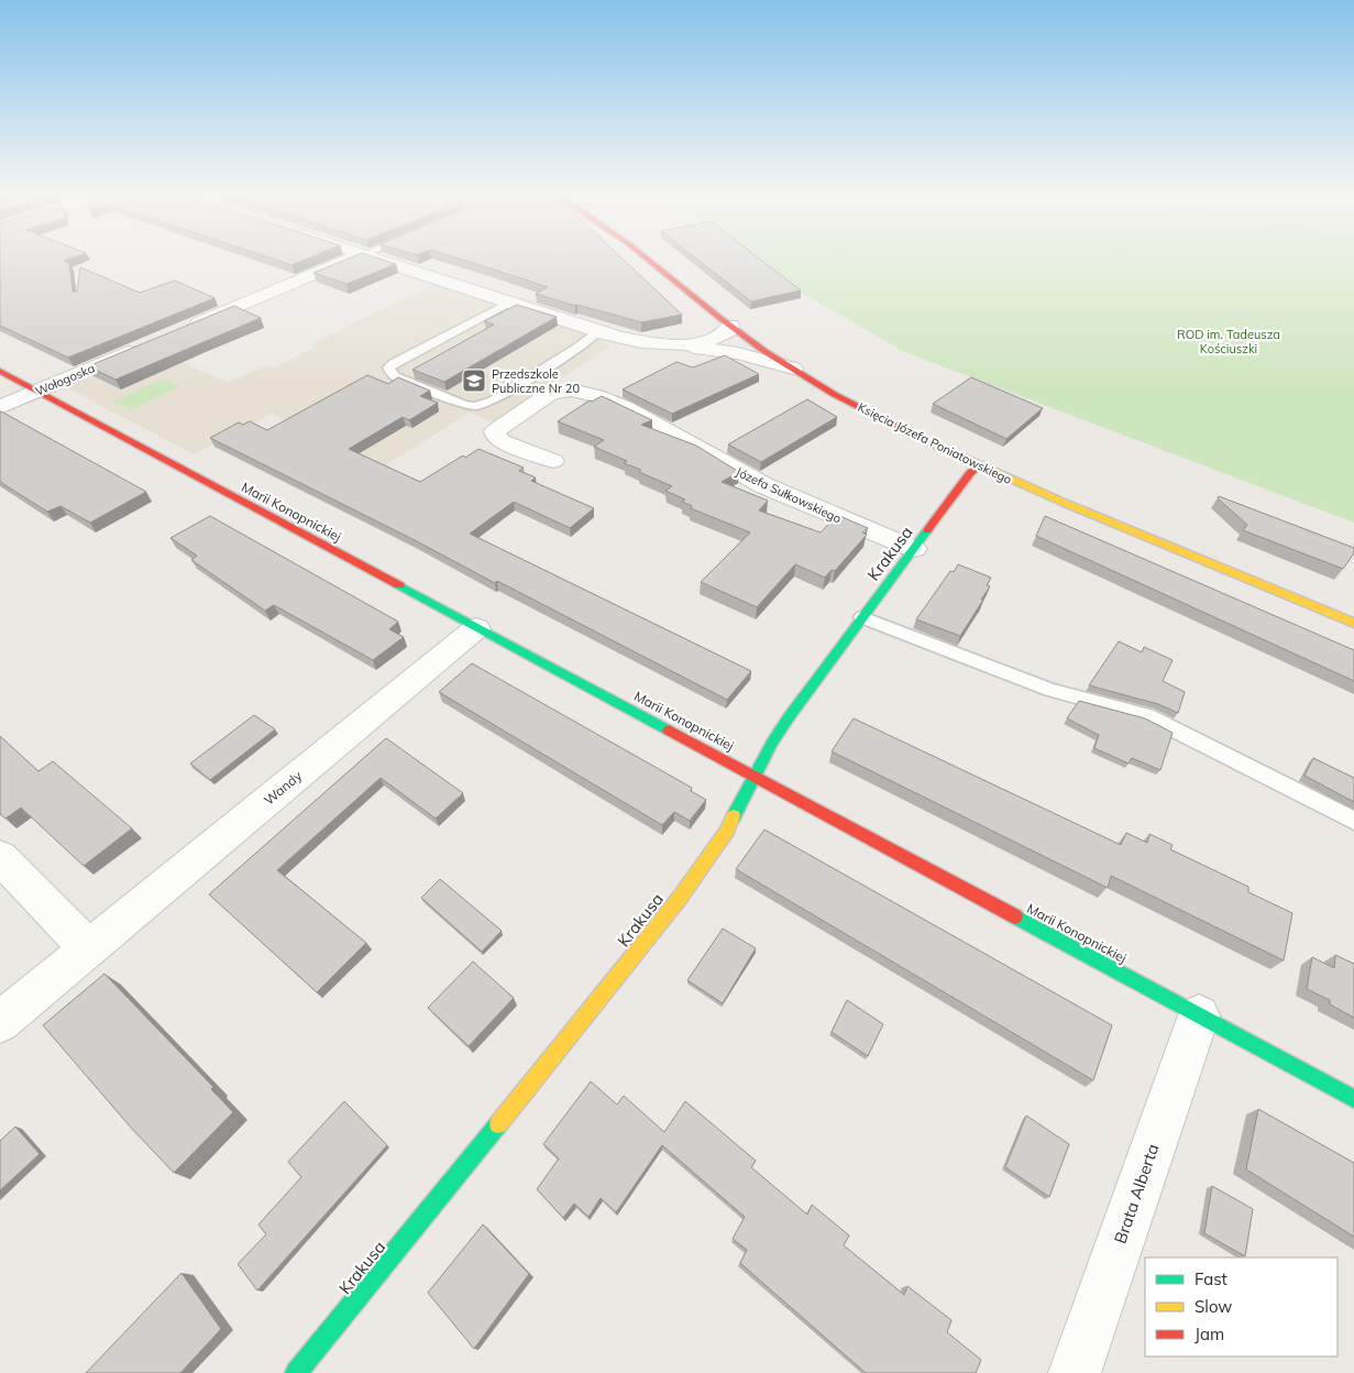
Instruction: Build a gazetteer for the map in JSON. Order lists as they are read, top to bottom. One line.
{"streets":{"street":["Wołogoska","Księcia Józefa Poniatowskiego","Józefa Sułkowskiego","Marii Konopnickiej","Krakusa","Wandy","Brata Alberta"]},"crossings":[["Wołogoska","Marii Konopnickiej"],["Księcia Józefa Poniatowskiego","Krakusa"],["Józefa Sułkowskiego","Krakusa"],["Marii Konopnickiej","Krakusa"],["Marii Konopnickiej","Wandy"],["Marii Konopnickiej","Brata Alberta"]],"parks":["ROD im. Tadeusza Kościuszki"],"places":{"school or university":["Przedszkole Publiczne Nr 20"]},"legend":["Fast","Slow","Jam"]}
